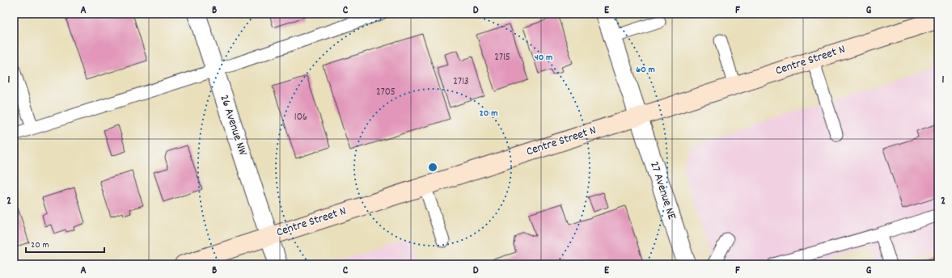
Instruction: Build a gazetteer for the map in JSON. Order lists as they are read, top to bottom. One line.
{"streets":{"main road":["Centre Street N"],"street":["26 Avenue NW","27 Avenue NE"]},"crossings":[["Centre Street N","26 Avenue NW"],["Centre Street N","27 Avenue NE"]],"house_numbers":["2715","2713","2705","106"],"scale_bar":"20 m","grid":{"columns":["A","B","C","D","E","F","G"],"rows":["1","2"]},"rings":["40 m","60 m","20 m"]}
